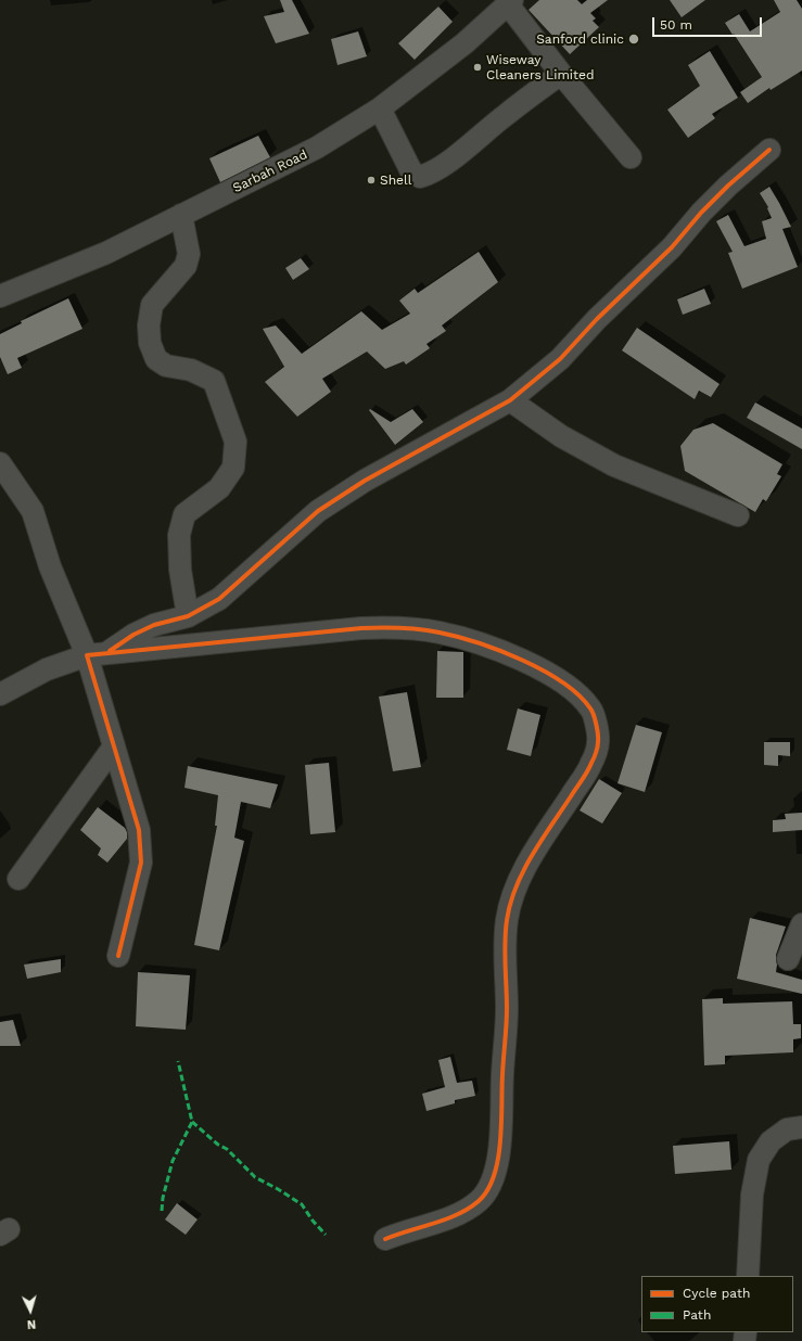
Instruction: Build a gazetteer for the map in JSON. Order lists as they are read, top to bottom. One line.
{"streets":{"street":["Sarbah Road"]},"places":["Sanford clinic","Wiseway Cleaners Limited","Shell"],"legend":["Cycle path","Path"],"scale_bar":"50 m","north":"bottom"}
